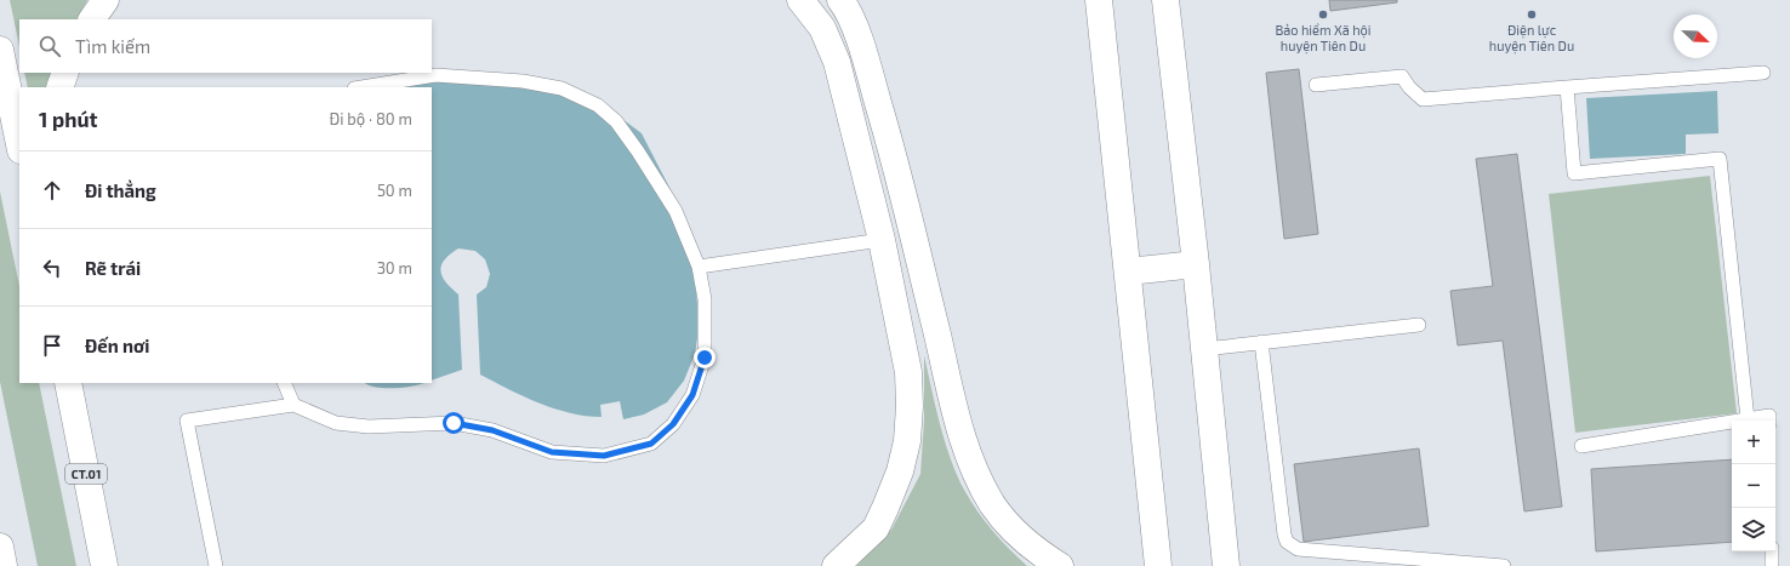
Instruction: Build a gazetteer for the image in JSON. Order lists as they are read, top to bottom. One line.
{"streets":{"main road":["CT.01"]},"places":["Bảo hiểm Xã hội huyện Tiên Du","Điện lực huyện Tiên Du"],"north":"bottom right","page":{"search":"Tìm kiếm","heading":["1 phút","Đi bộ · 80 m"],"list":[["Đi thẳng","50 m"],["Rẽ trái","30 m"],"Đến nơi"],"map_buttons":["+","−"]}}
